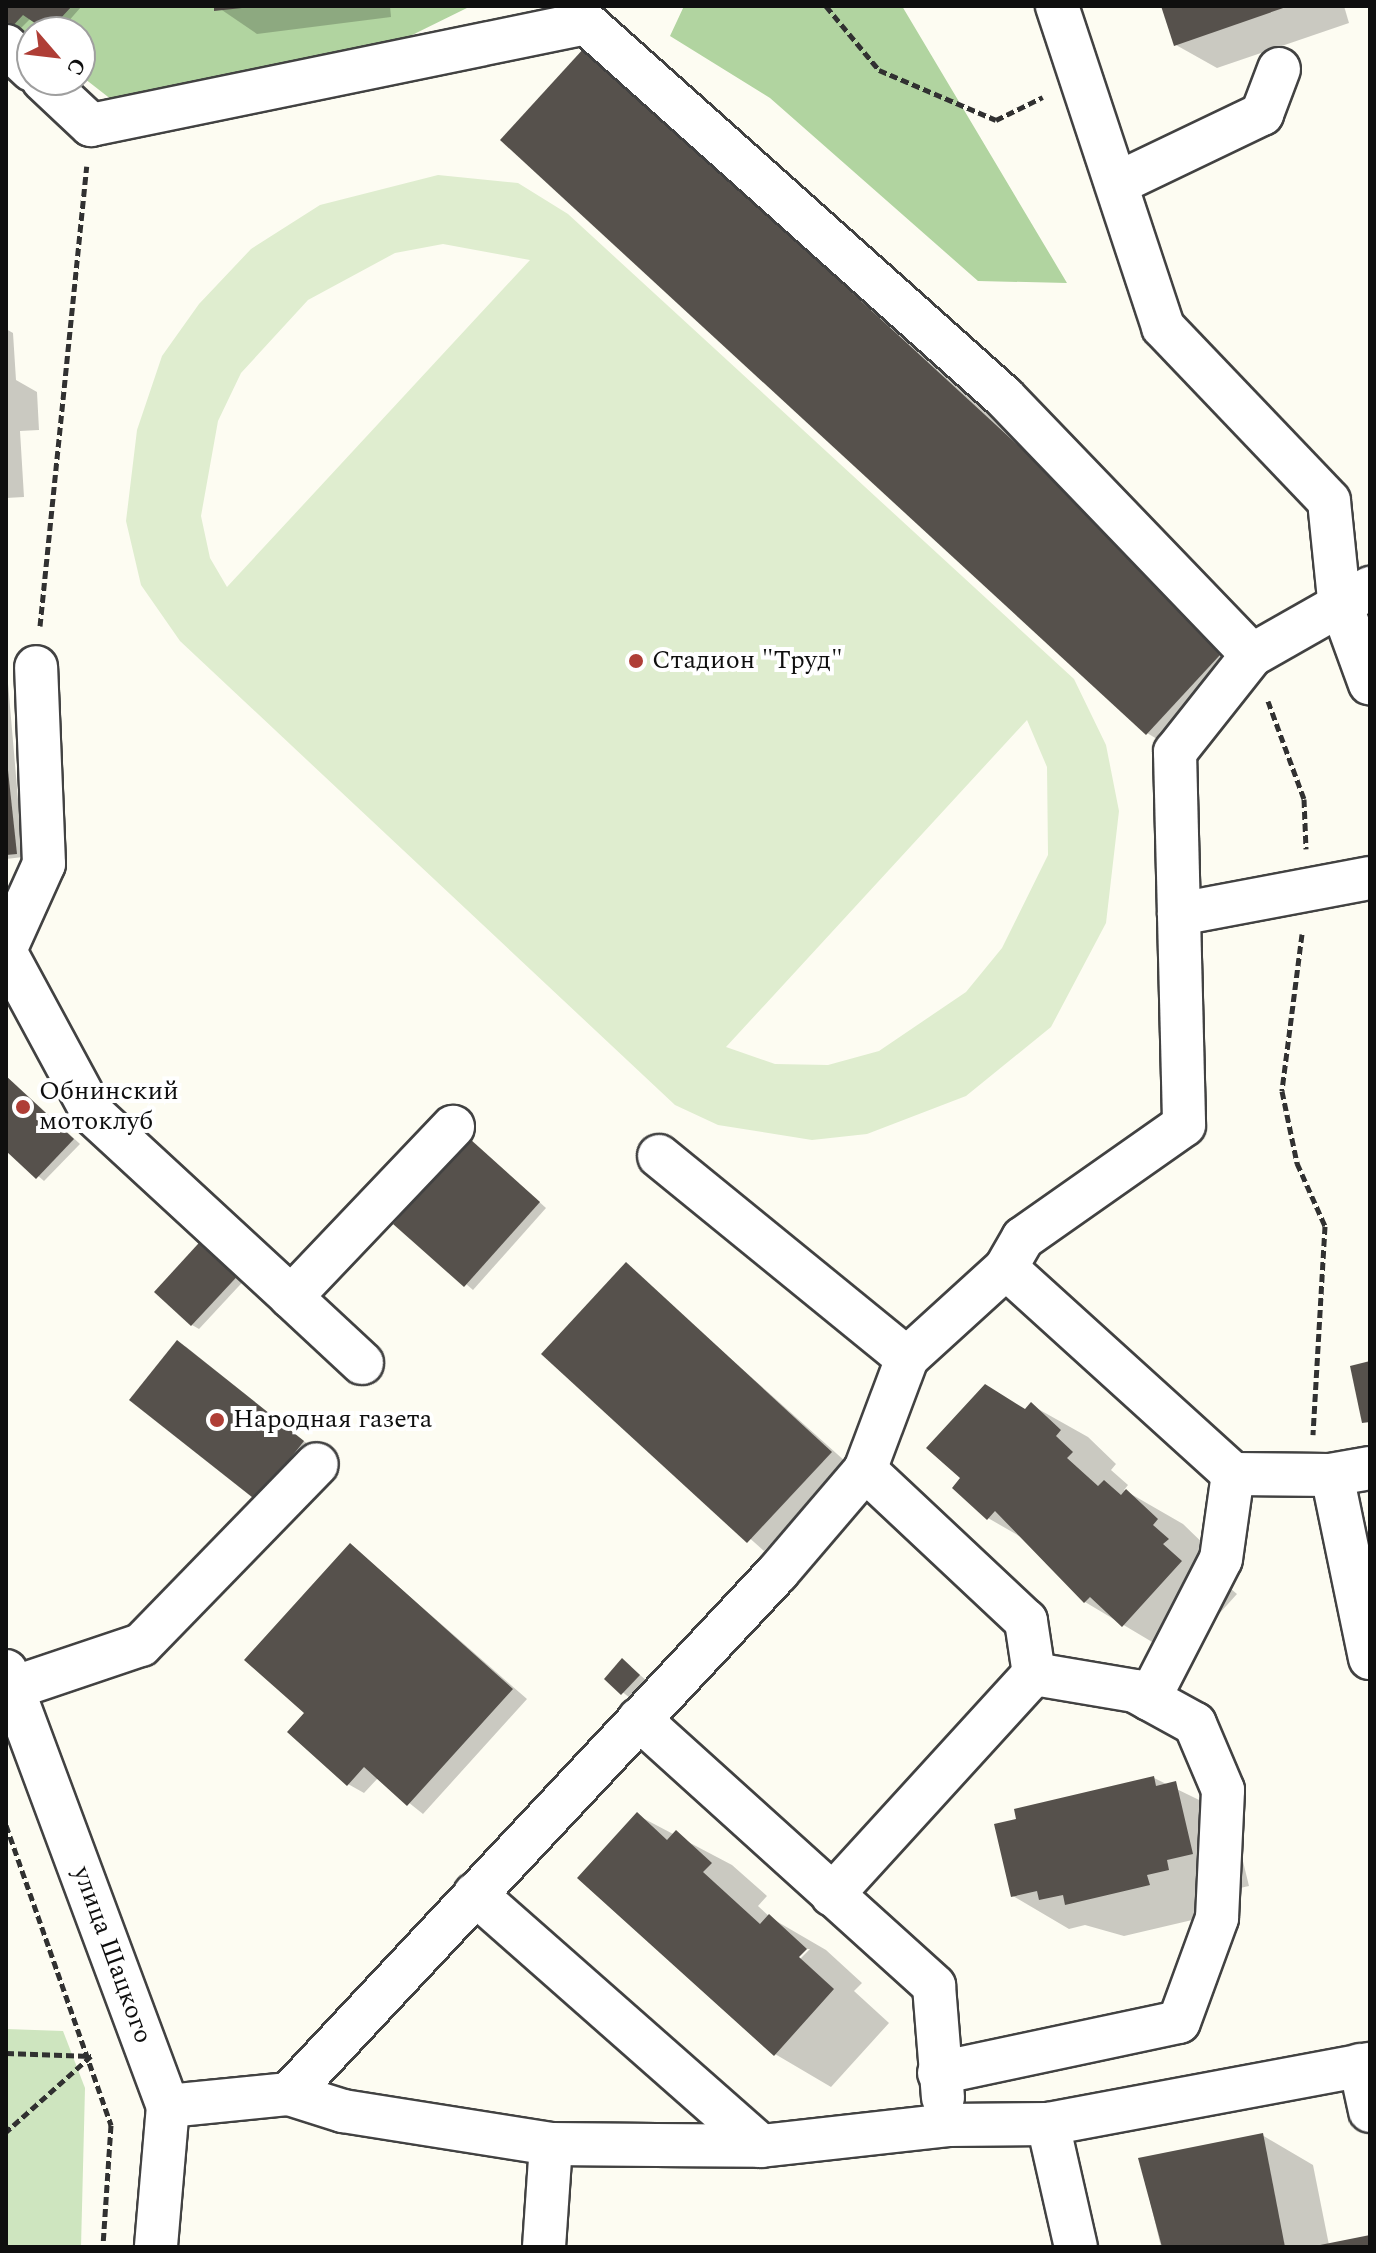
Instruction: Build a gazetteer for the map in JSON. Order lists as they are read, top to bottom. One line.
{"streets":{"street":["улица Шацкого"]},"places":["Стадион \"Труд\"","Обнинский мотоклуб","Народная газета"],"north":"bottom right"}
